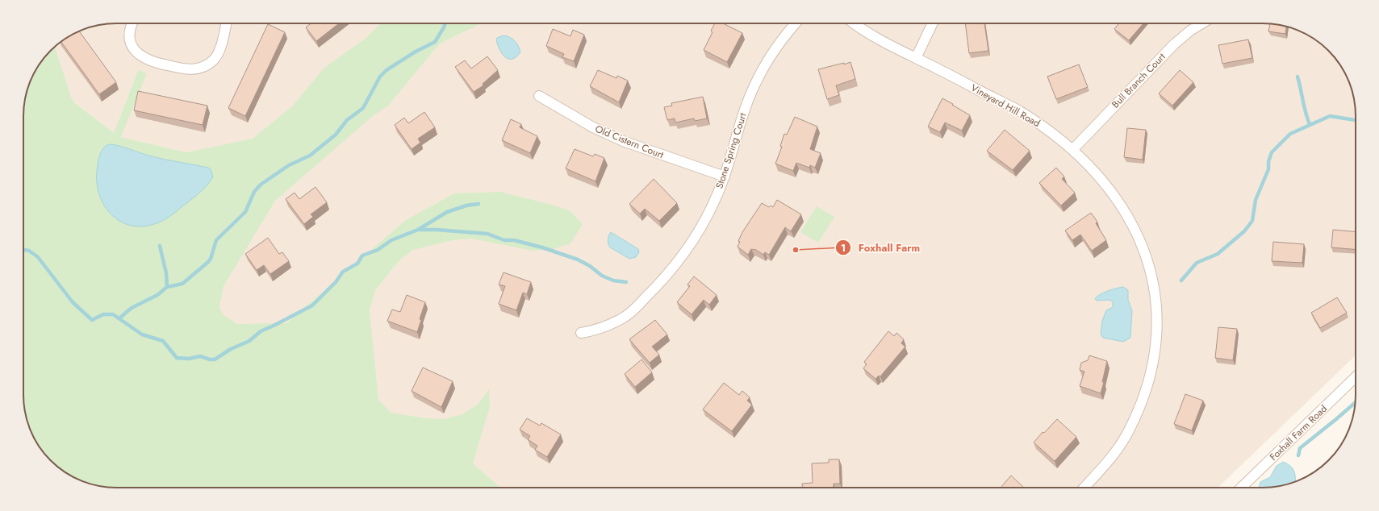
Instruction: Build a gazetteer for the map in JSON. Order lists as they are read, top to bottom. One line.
{"streets":{"street":["Bull Branch Court","Vineyard Hill Road","Old Cistern Court","Stone Spring Court","Foxhall Farm Road"]},"crossings":[["Bull Branch Court","Vineyard Hill Road"],["Old Cistern Court","Stone Spring Court"]],"places":["Foxhall Farm"]}
